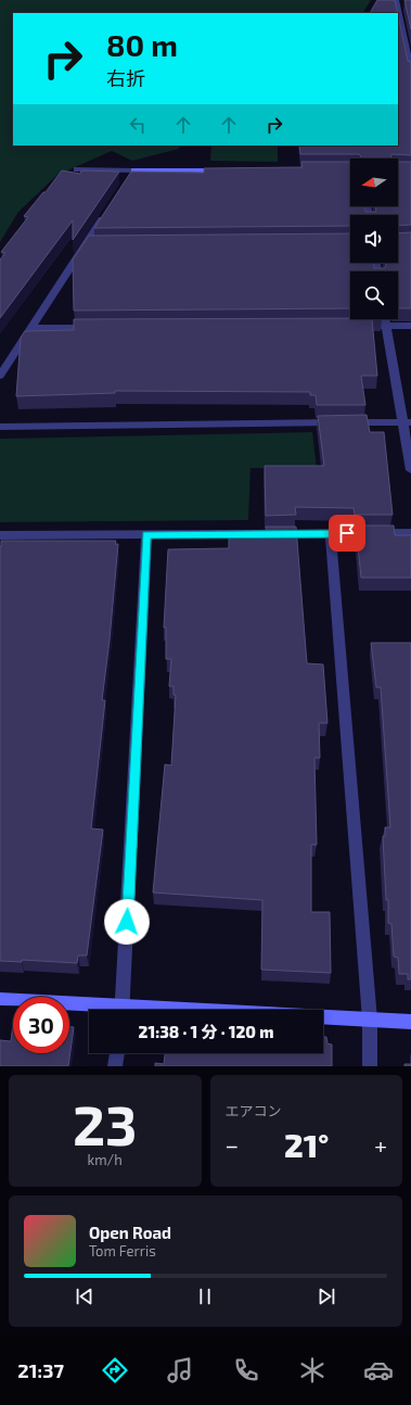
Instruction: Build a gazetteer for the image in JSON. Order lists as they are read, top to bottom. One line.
{"north":"left","page":{"turn":["80 m","右折"],"limit":"30","trip":"21:38 · 1 分 · 120 m","tile":[["23","km/h"],"エアコン"],"heat":["−","21°","+"],"song":["Open Road","Tom Ferris"],"tabs":"21:37"}}
